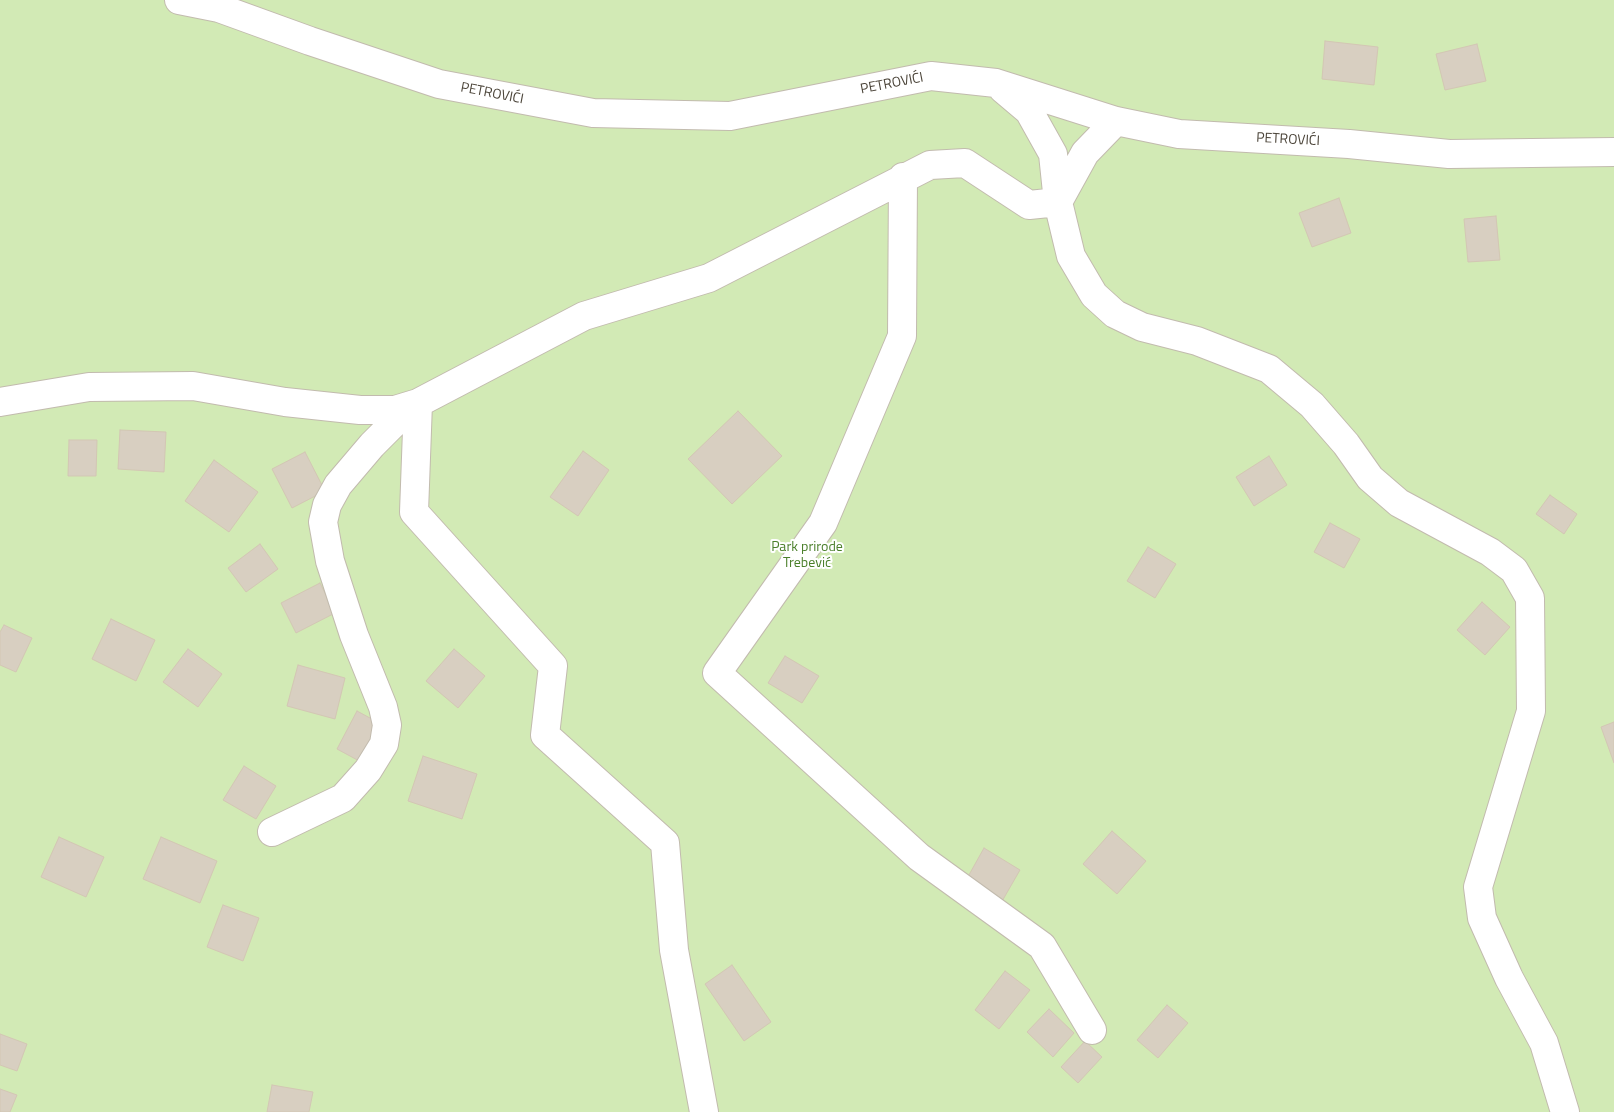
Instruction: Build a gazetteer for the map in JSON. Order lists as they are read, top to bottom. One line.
{"streets":{"street":["PETROVIĆI"]},"parks":["Park prirode Trebević"]}
